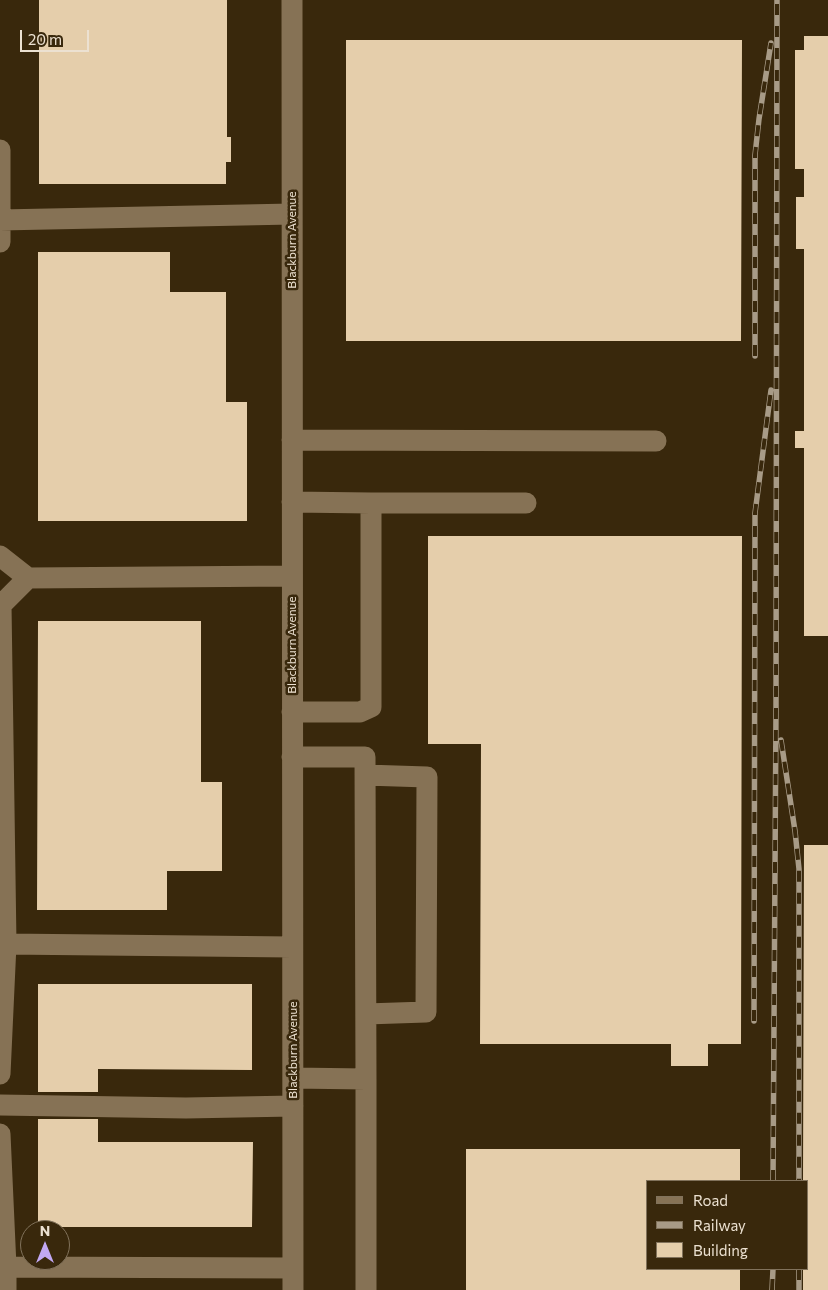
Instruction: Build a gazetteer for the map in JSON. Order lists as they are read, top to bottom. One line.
{"streets":{"street":["Blackburn Avenue"]},"legend":["Road","Railway","Building"],"scale_bar":"20 m","north":"top"}
